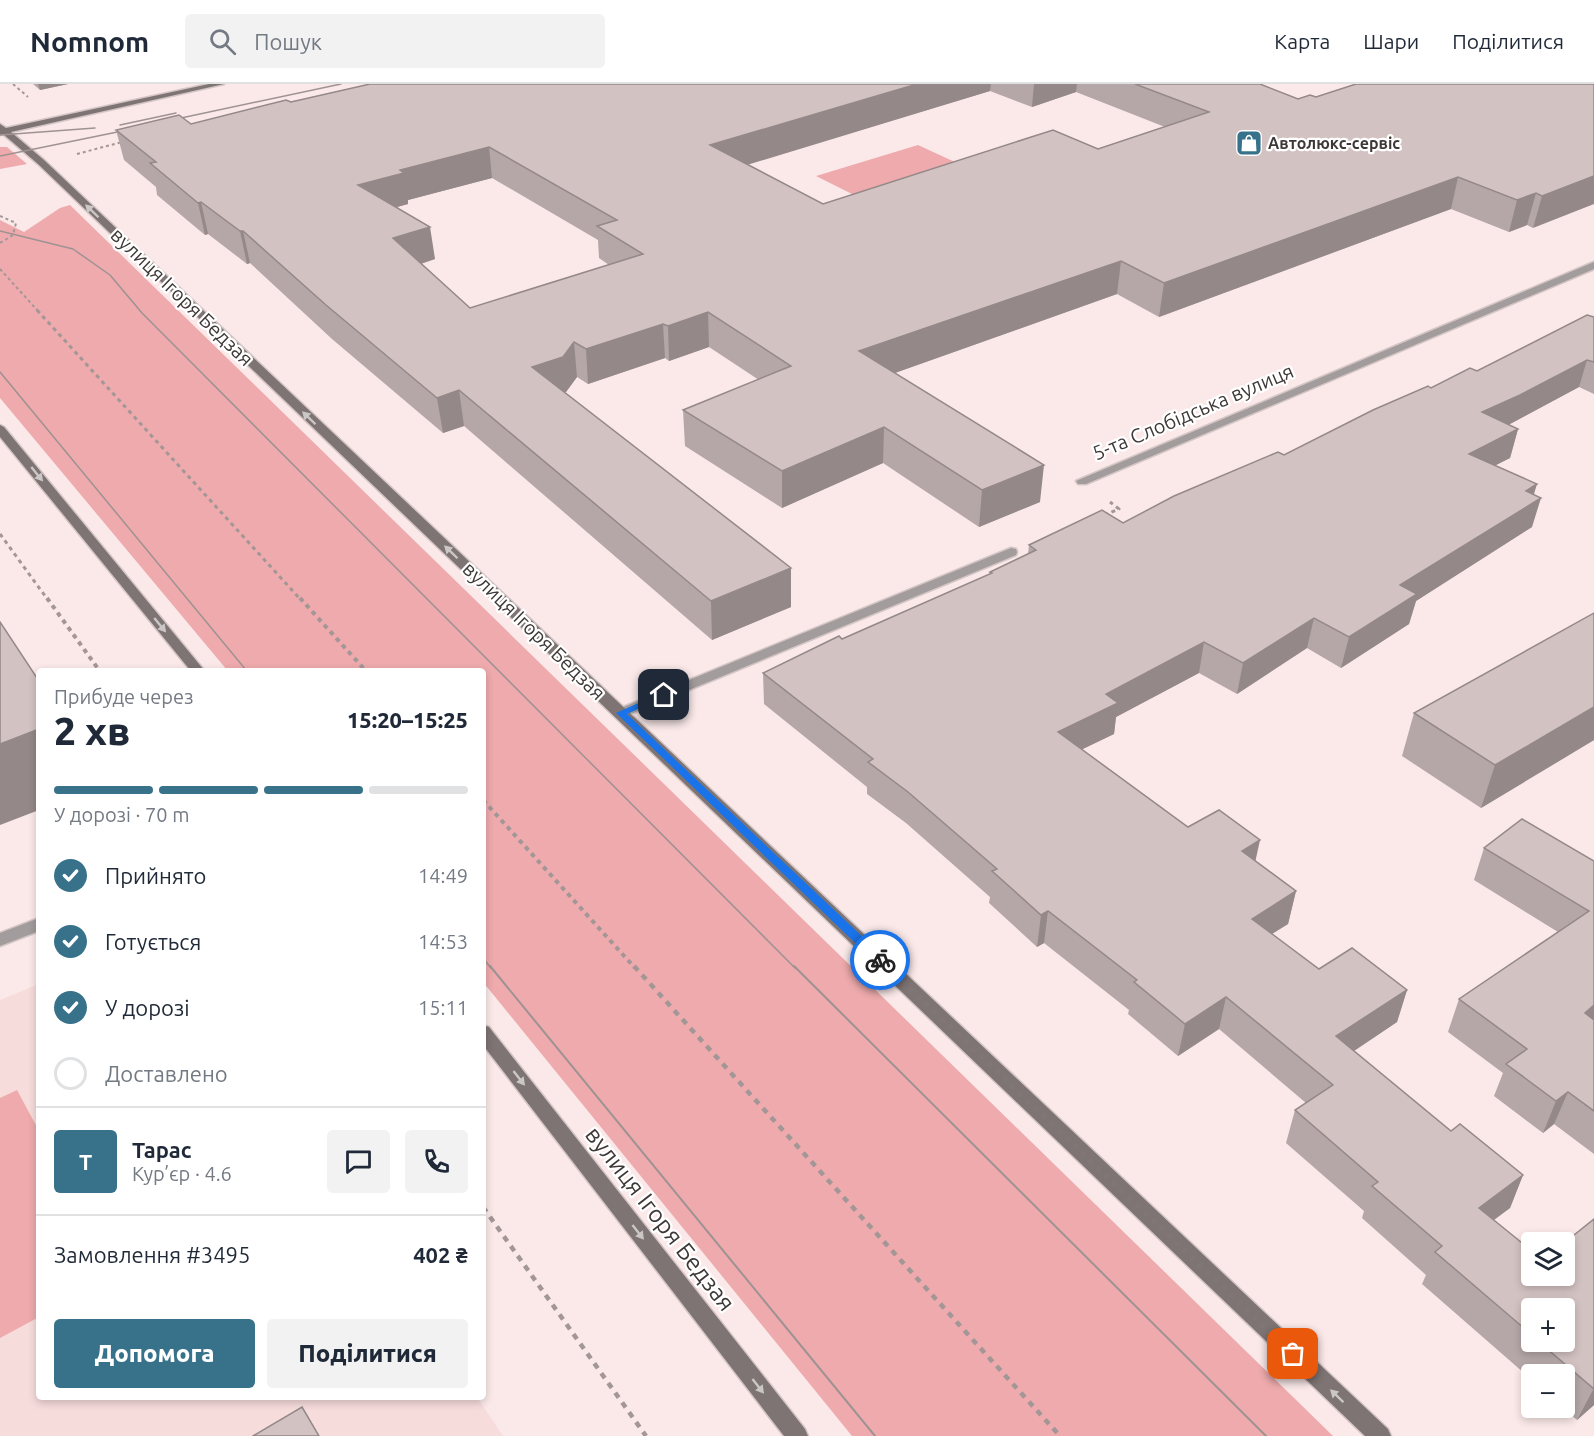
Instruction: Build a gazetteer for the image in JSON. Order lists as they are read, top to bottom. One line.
{"streets":{"street":["вулиця Ігоря Бедзая","5-та Слобідська вулиця"]},"places":{"shop":["Автолюкс-сервіс"]},"page":{"header":"Nomnom","search":"Пошук","nav":["Карта","Шари","Поділитися"],"heading":["2 хв","Прибуде через","15:20–15:25"],"panel":["Тарас","Кур’єр · 4.6","Замовлення #3495","402 ₴"],"bar":"У дорозі · 70 m","list":[["Прийнято","14:49"],["Готується","14:53"],["У дорозі","15:11"],"Доставлено"],"round":"Т","map_buttons":["+","−"],"buttons":["Допомога","Поділитися"]}}
